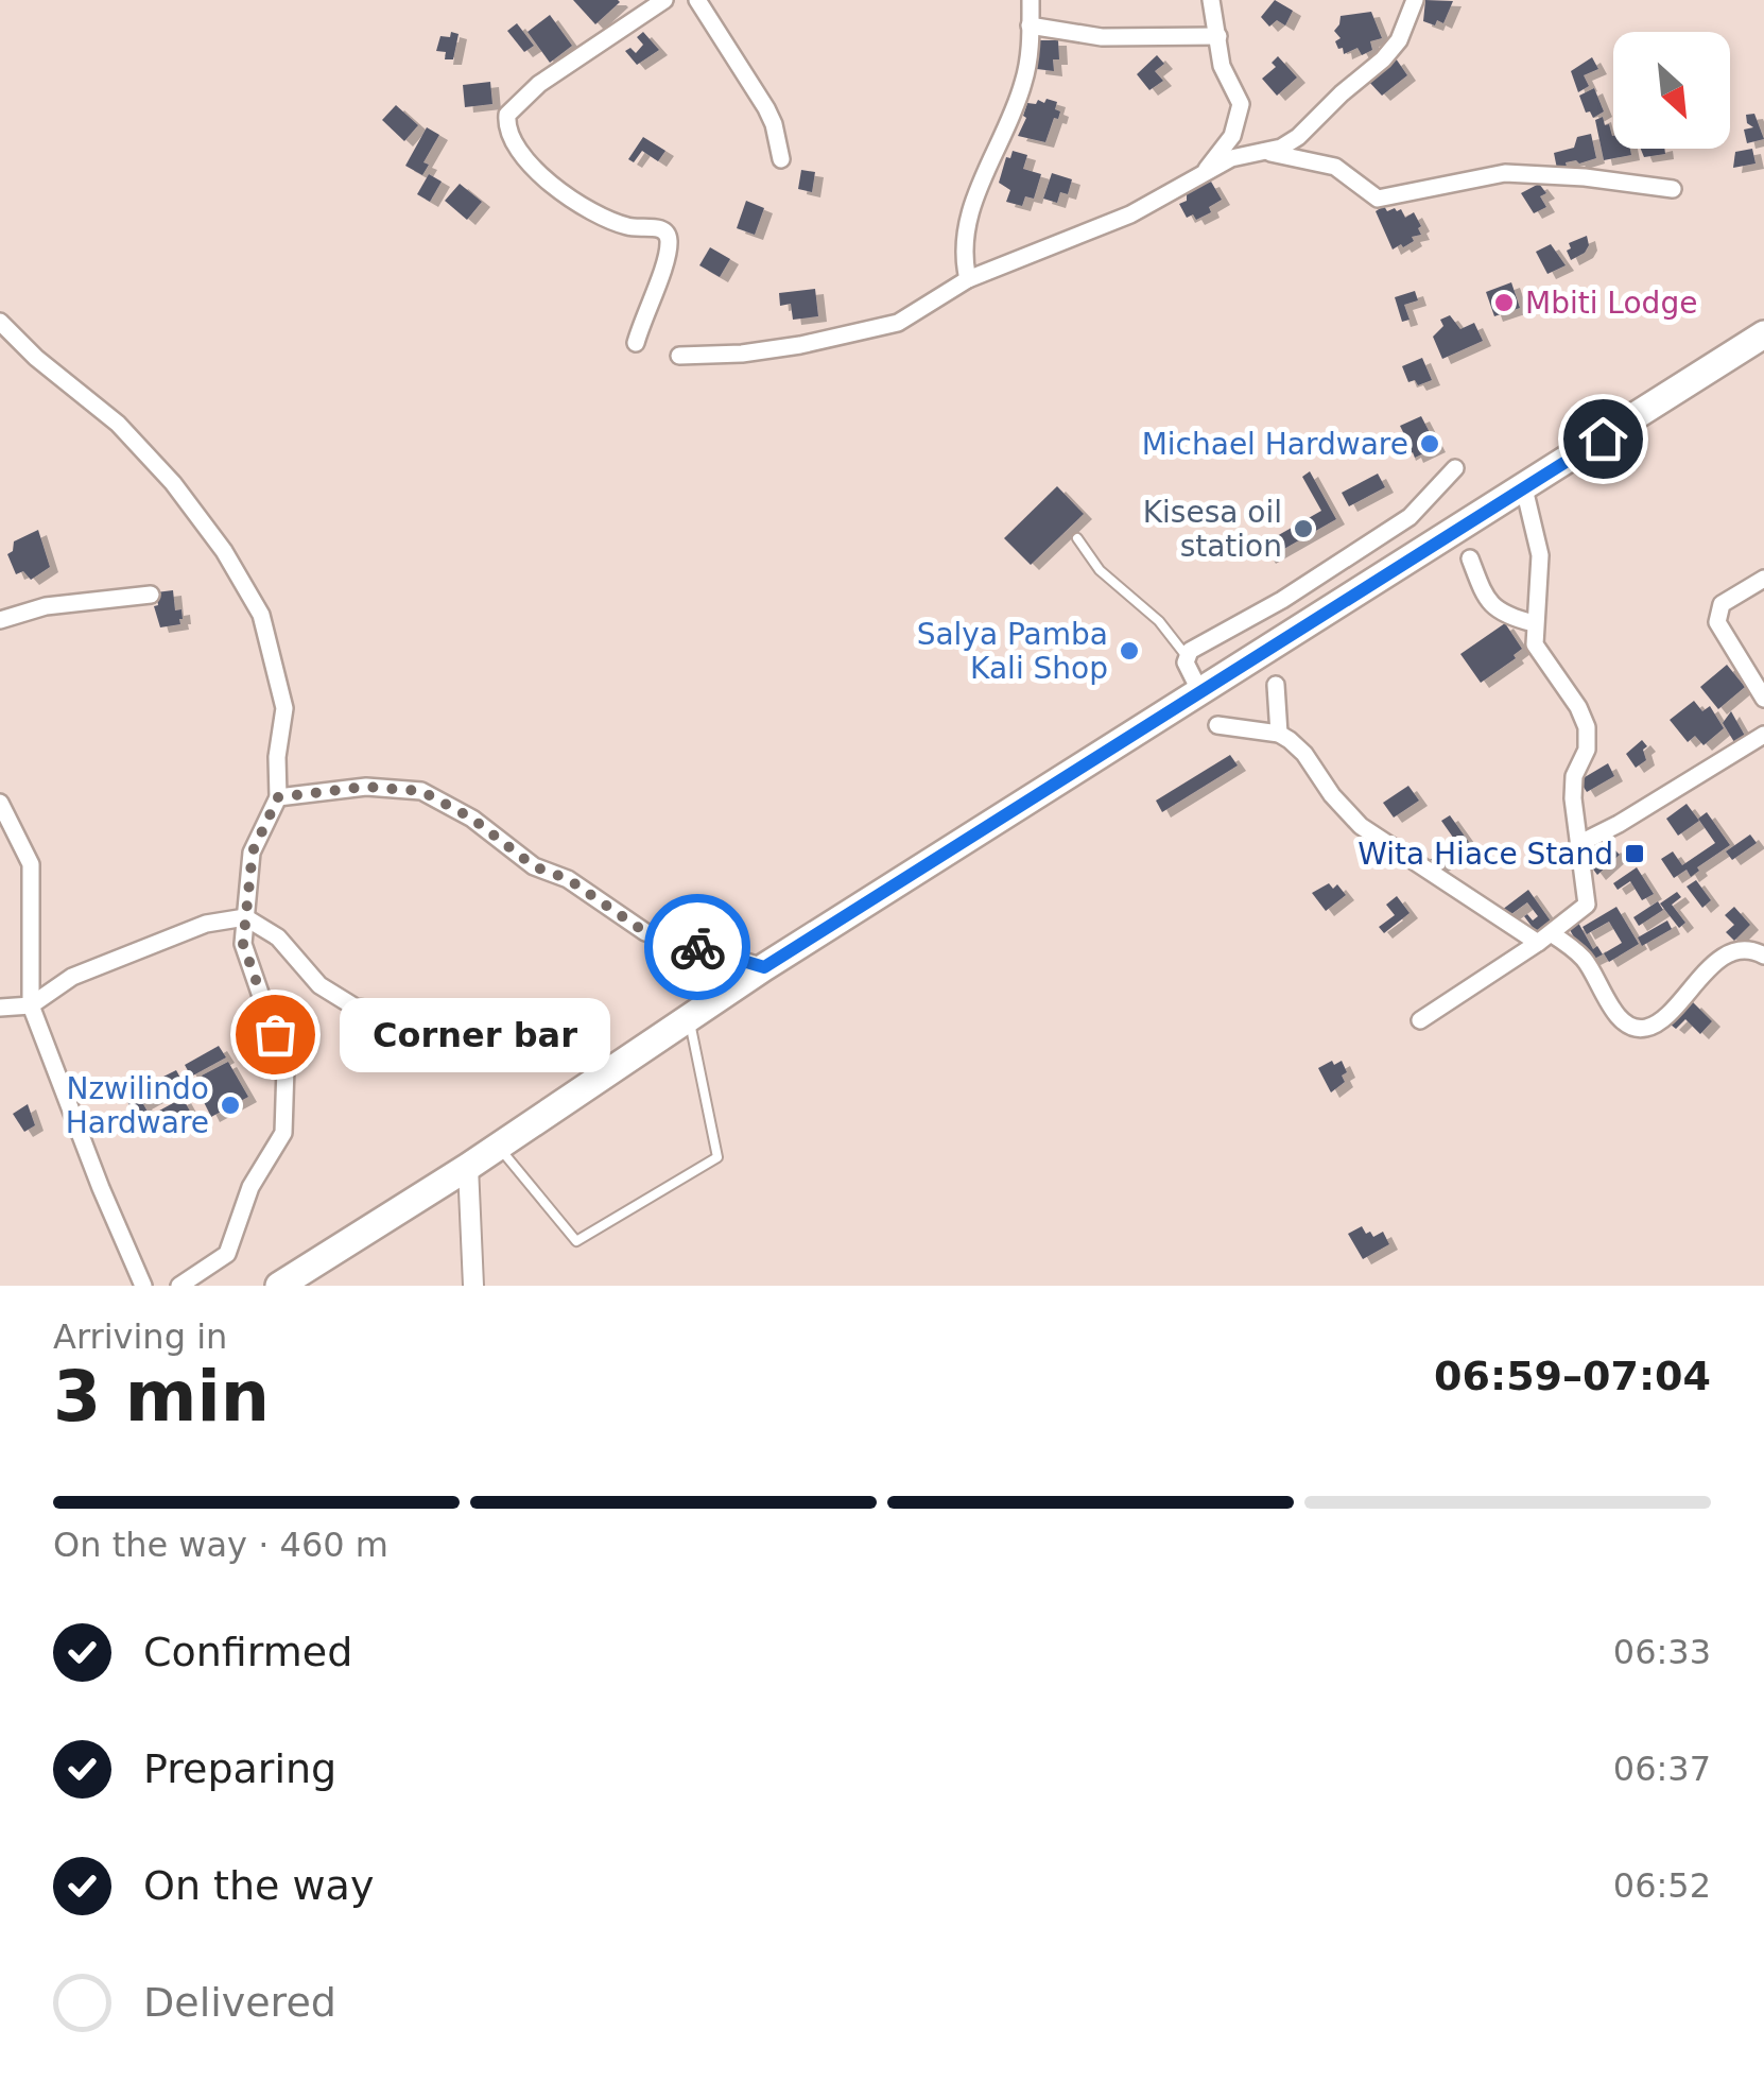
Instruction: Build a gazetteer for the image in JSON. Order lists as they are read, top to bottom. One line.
{"places":{"other":["Mbiti Lodge","Michael Hardware","Kisesa oil station","Salya Pamba Kali Shop","Corner bar","Nzwilindo Hardware"],"transit":["Wita Hiace Stand"]},"north":"bottom right","page":{"bubble":"Corner bar","heading":["3 min","Arriving in","06:59–07:04"],"bar":"On the way · 460 m","list":[["Confirmed","06:33"],["Preparing","06:37"],["On the way","06:52"],"Delivered"]}}
